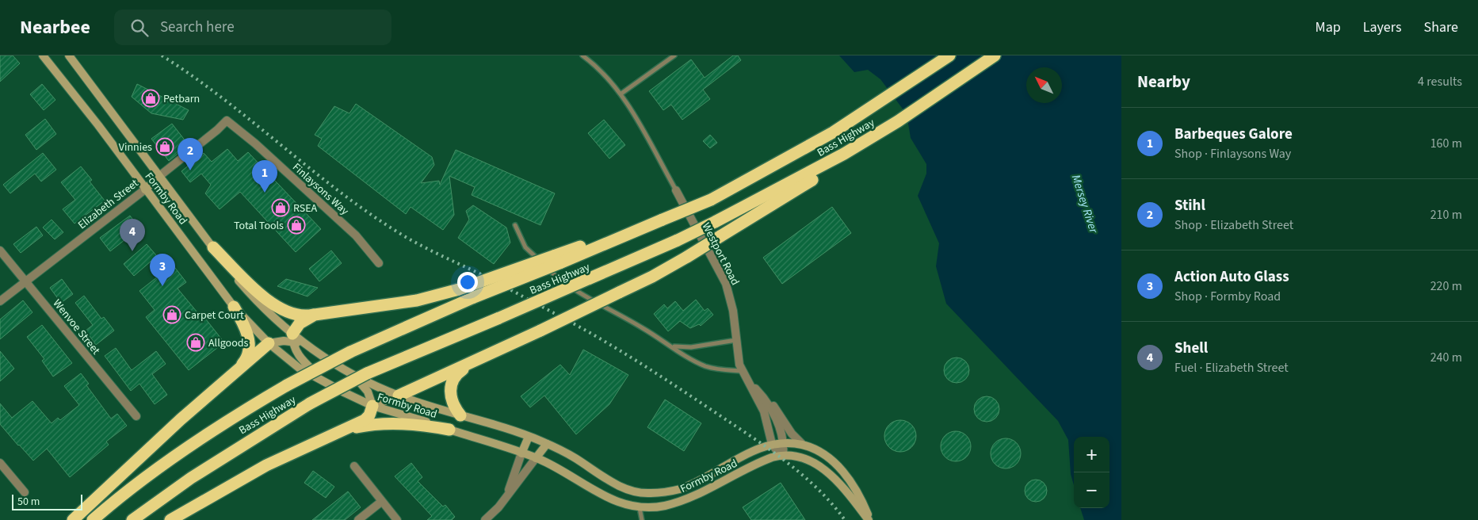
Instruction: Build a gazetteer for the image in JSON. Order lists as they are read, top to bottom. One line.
{"streets":{"highway":["Bass Highway"],"main road":["Formby Road","Elizabeth Street"],"street":["Finlaysons Way","Westport Road","Wenvoe Street"]},"crossings":[["Finlaysons Way","Elizabeth Street"],["Formby Road","Elizabeth Street"],["Formby Road","Westport Road"],["Elizabeth Street","Wenvoe Street"]],"water":["Mersey River"],"places":{"shop":["Petbarn","Vinnies","RSEA","Total Tools","Carpet Court","Allgoods"]},"scale_bar":"50 m","north":"top left","page":{"header":"Nearbee","search":"Search here","nav":["Map","Layers","Share"],"heading":["Nearby","4 results"],"list":[{"mark":"1","name":"Barbeques Galore","note":"Shop · Finlaysons Way","value":"160 m"},{"mark":"2","name":"Stihl","note":"Shop · Elizabeth Street","value":"210 m"},{"mark":"3","name":"Action Auto Glass","note":"Shop · Formby Road","value":"220 m"},{"mark":"4","name":"Shell","note":"Fuel · Elizabeth Street","value":"240 m"}],"pins":["2","1","4","3"],"map_buttons":["+","−"],"scale":"50 m"}}
